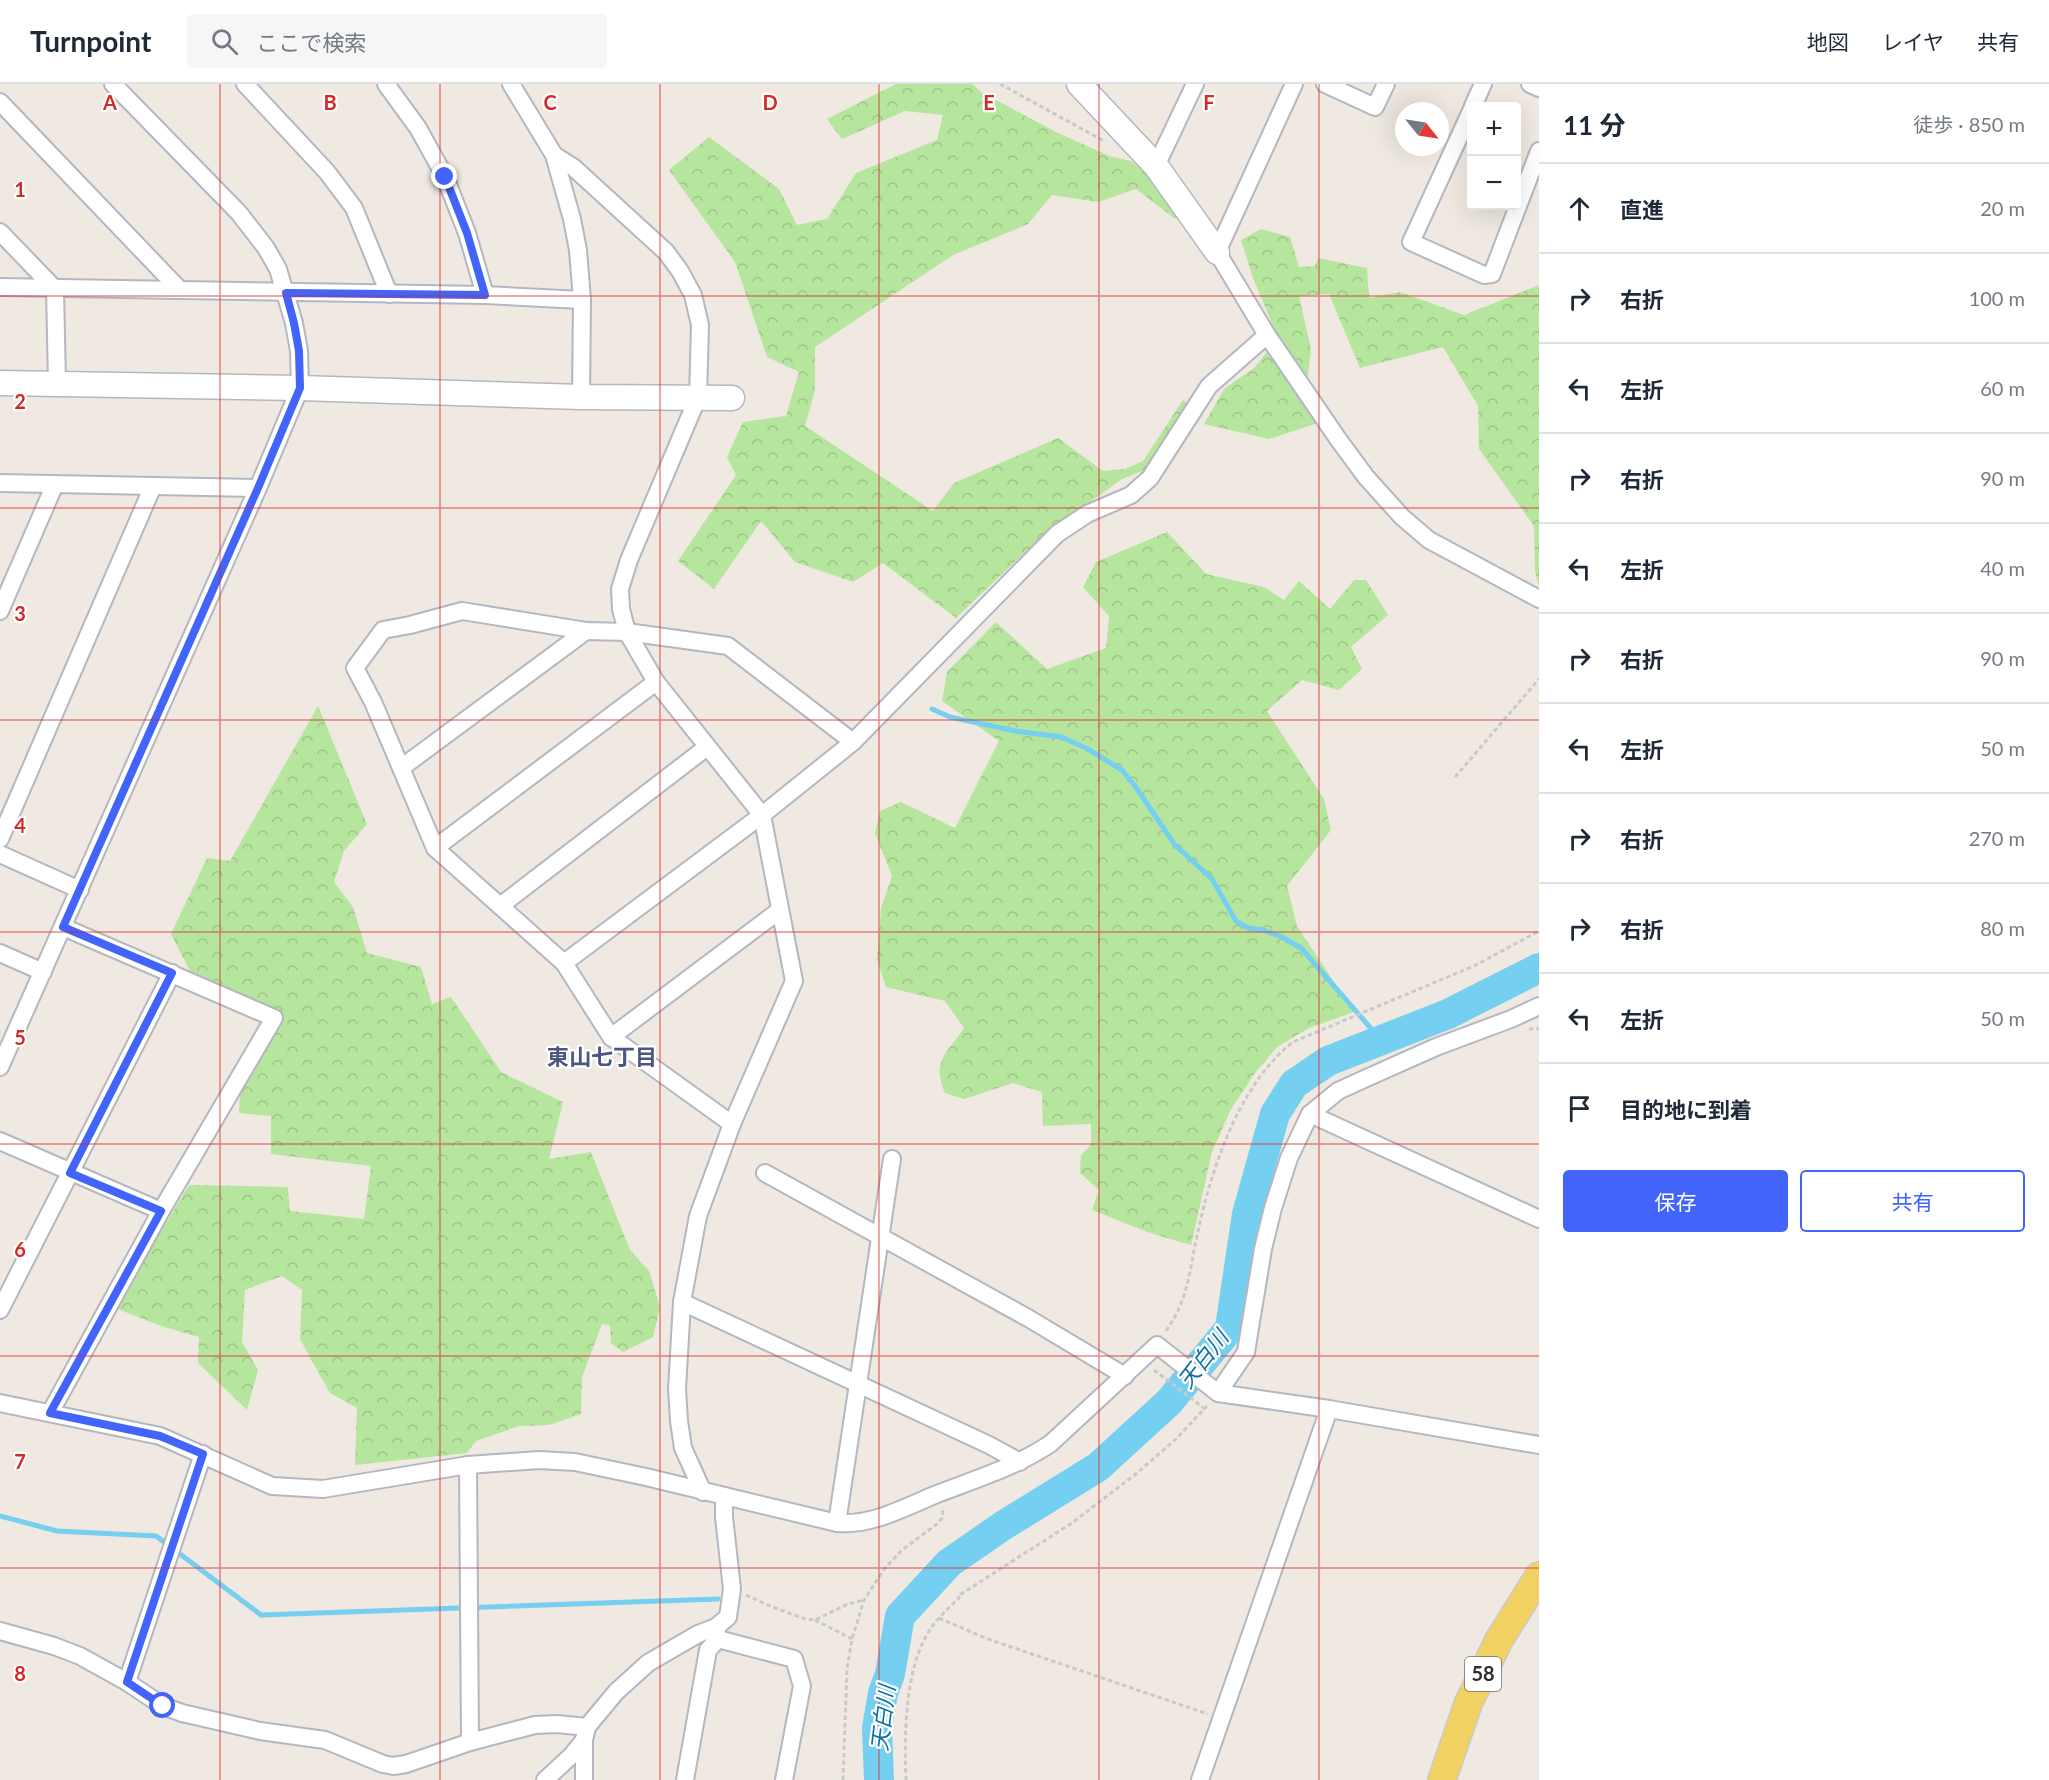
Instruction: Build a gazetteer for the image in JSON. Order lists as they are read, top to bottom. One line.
{"streets":{"main road":["58"]},"districts":["東山七丁目"],"water":["天白川"],"north":"bottom right","page":{"header":"Turnpoint","search":"ここで検索","nav":["地図","レイヤ","共有"],"heading":["11 分","徒歩 · 850 m"],"map_buttons":["+","−"],"list":[["直進","20 m"],["右折","100 m"],["左折","60 m"],["右折","90 m"],["左折","40 m"],["右折","90 m"],["左折","50 m"],["右折","270 m"],["右折","80 m"],["左折","50 m"],"目的地に到着"],"buttons":["保存","共有"]},"grid":{"columns":["A","B","C","D","E","F"],"rows":["1","2","3","4","5","6","7","8"]}}
